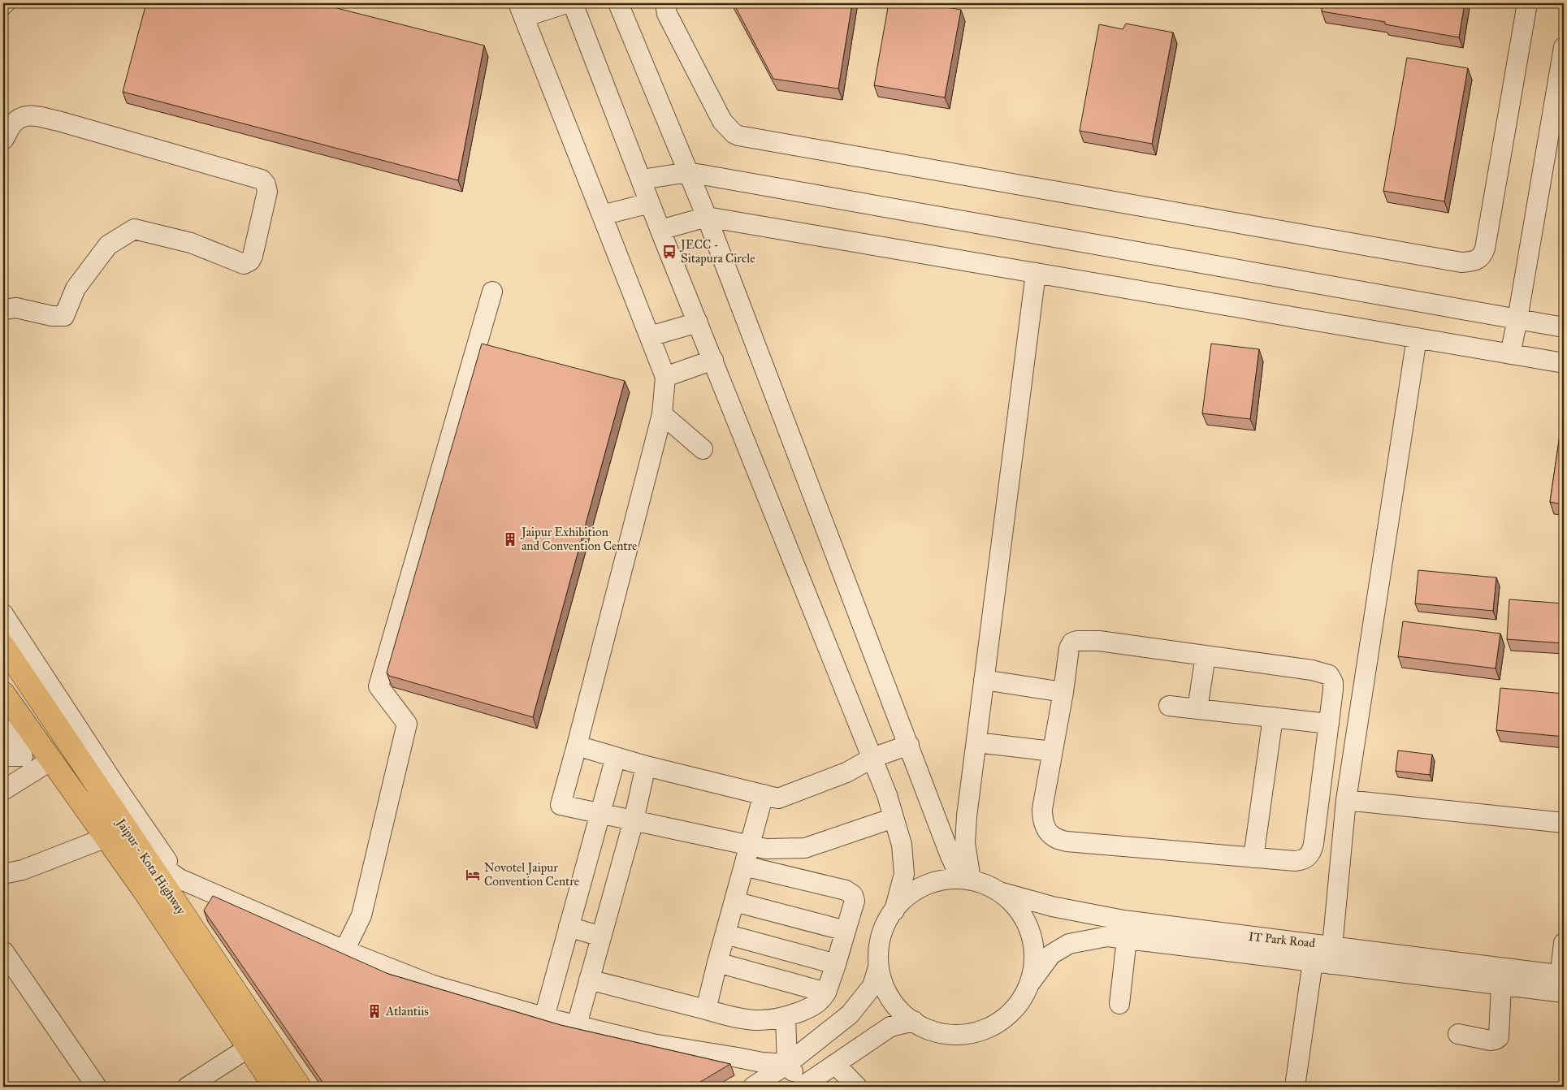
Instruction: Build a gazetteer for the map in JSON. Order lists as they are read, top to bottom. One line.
{"streets":{"highway":["Jaipur - Kota Highway"],"street":["IT Park Road"]},"places":{"bus stop":["JECC - Sitapura Circle"],"building":["Jaipur Exhibition and Convention Centre","Atlantiis"],"hotel":["Novotel Jaipur Convention Centre"]}}
